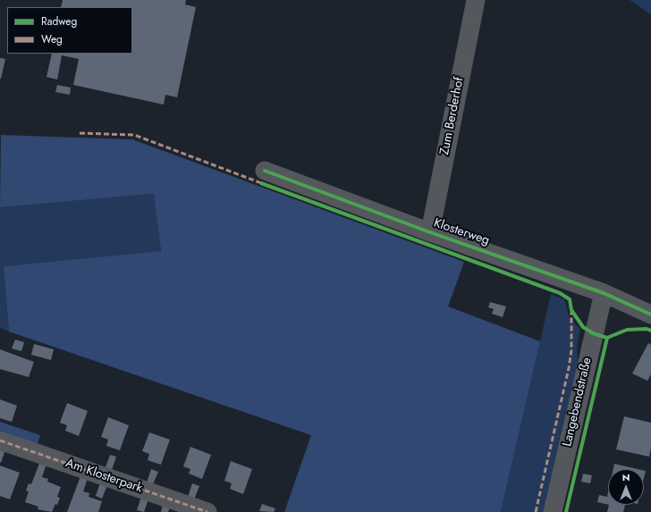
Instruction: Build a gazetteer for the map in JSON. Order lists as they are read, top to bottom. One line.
{"streets":{"street":["Zum Berderhof","Klosterweg","Langebendstraße","Am Klosterpark"]},"crossings":[["Zum Berderhof","Klosterweg"],["Klosterweg","Langebendstraße"]],"legend":["Radweg","Weg"],"north":"top"}
